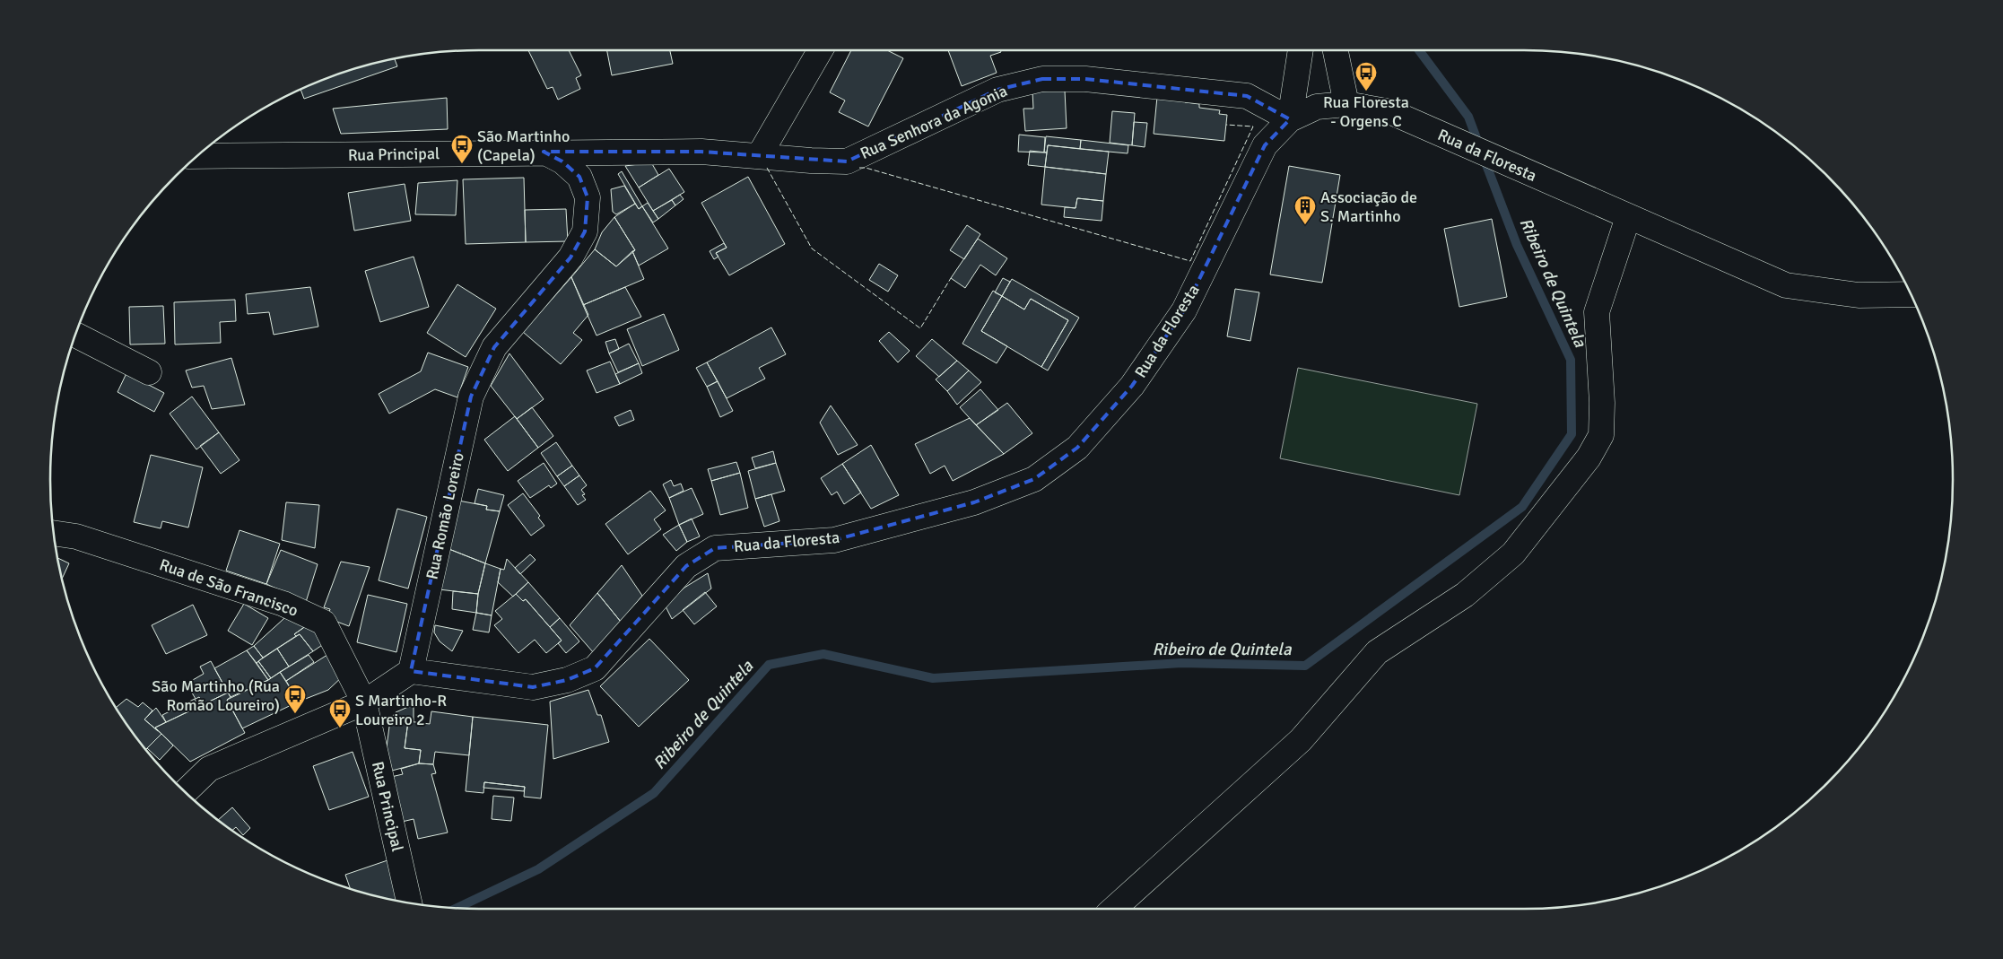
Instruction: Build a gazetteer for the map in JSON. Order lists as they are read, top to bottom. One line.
{"streets":{"street":["Rua Senhora da Agonia","Rua Principal","Rua da Floresta","Rua Romão Loreiro","Rua de São Francisco"]},"crossings":[["Rua Senhora da Agonia","Rua Principal"],["Rua Senhora da Agonia","Rua da Floresta"],["Rua Principal","Rua Romão Loreiro"],["Rua Principal","Rua de São Francisco"],["Rua da Floresta","Rua Romão Loreiro"]],"water":["Ribeiro de Quintela"],"places":{"bus stop":["Rua Floresta - Orgens C","São Martinho (Capela)","São Martinho (Rua Romão Loureiro)","S Martinho-R Loureiro 2"],"building":["Associação de S. Martinho"]}}
